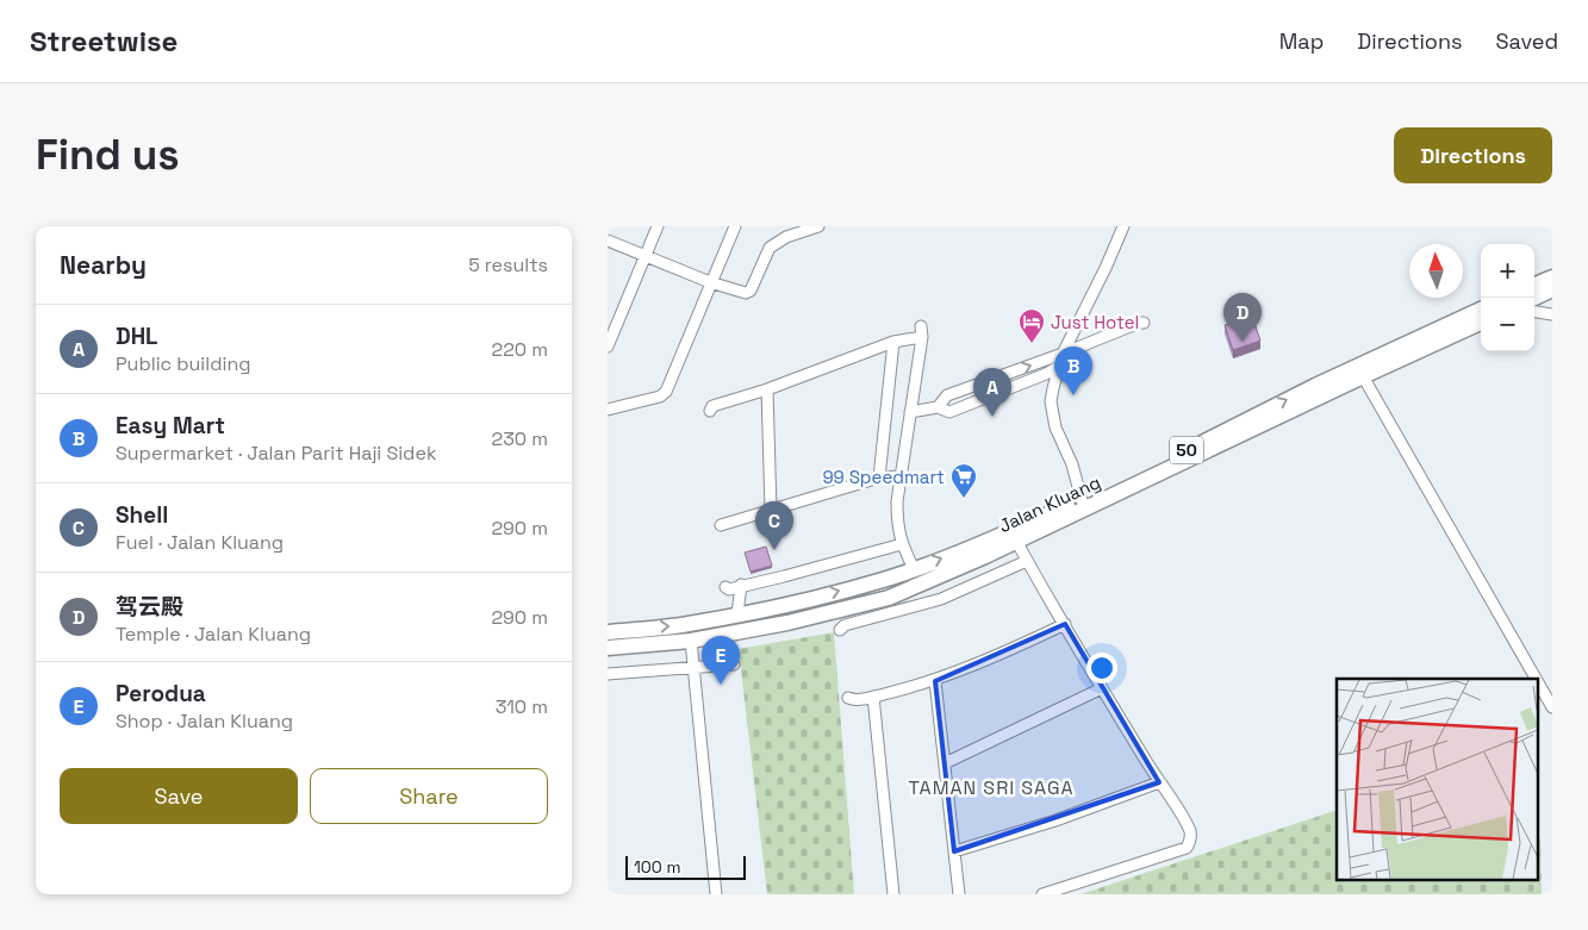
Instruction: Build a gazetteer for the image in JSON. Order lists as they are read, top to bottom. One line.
{"streets":{"highway":["50","Jalan Kluang"]},"districts":["TAMAN SRI SAGA"],"places":{"hotel":["Just Hotel"],"supermarket":["99 Speedmart"]},"scale_bar":"100 m","north":"top","page":{"header":"Streetwise","nav":["Map","Directions","Saved"],"buttons":["Directions",["Save","Share"]],"title":"Find us","heading":["Nearby","5 results"],"map_buttons":["+","−"],"pins":["D","B","A","C","E"],"list":[{"mark":"A","name":"DHL","note":"Public building","value":"220 m"},{"mark":"B","name":"Easy Mart","note":"Supermarket · Jalan Parit Haji Sidek","value":"230 m"},{"mark":"C","name":"Shell","note":"Fuel · Jalan Kluang","value":"290 m"},{"mark":"D","name":"驾云殿","note":"Temple · Jalan Kluang","value":"290 m"},{"mark":"E","name":"Perodua","note":"Shop · Jalan Kluang","value":"310 m"}],"scale":"100 m"}}
